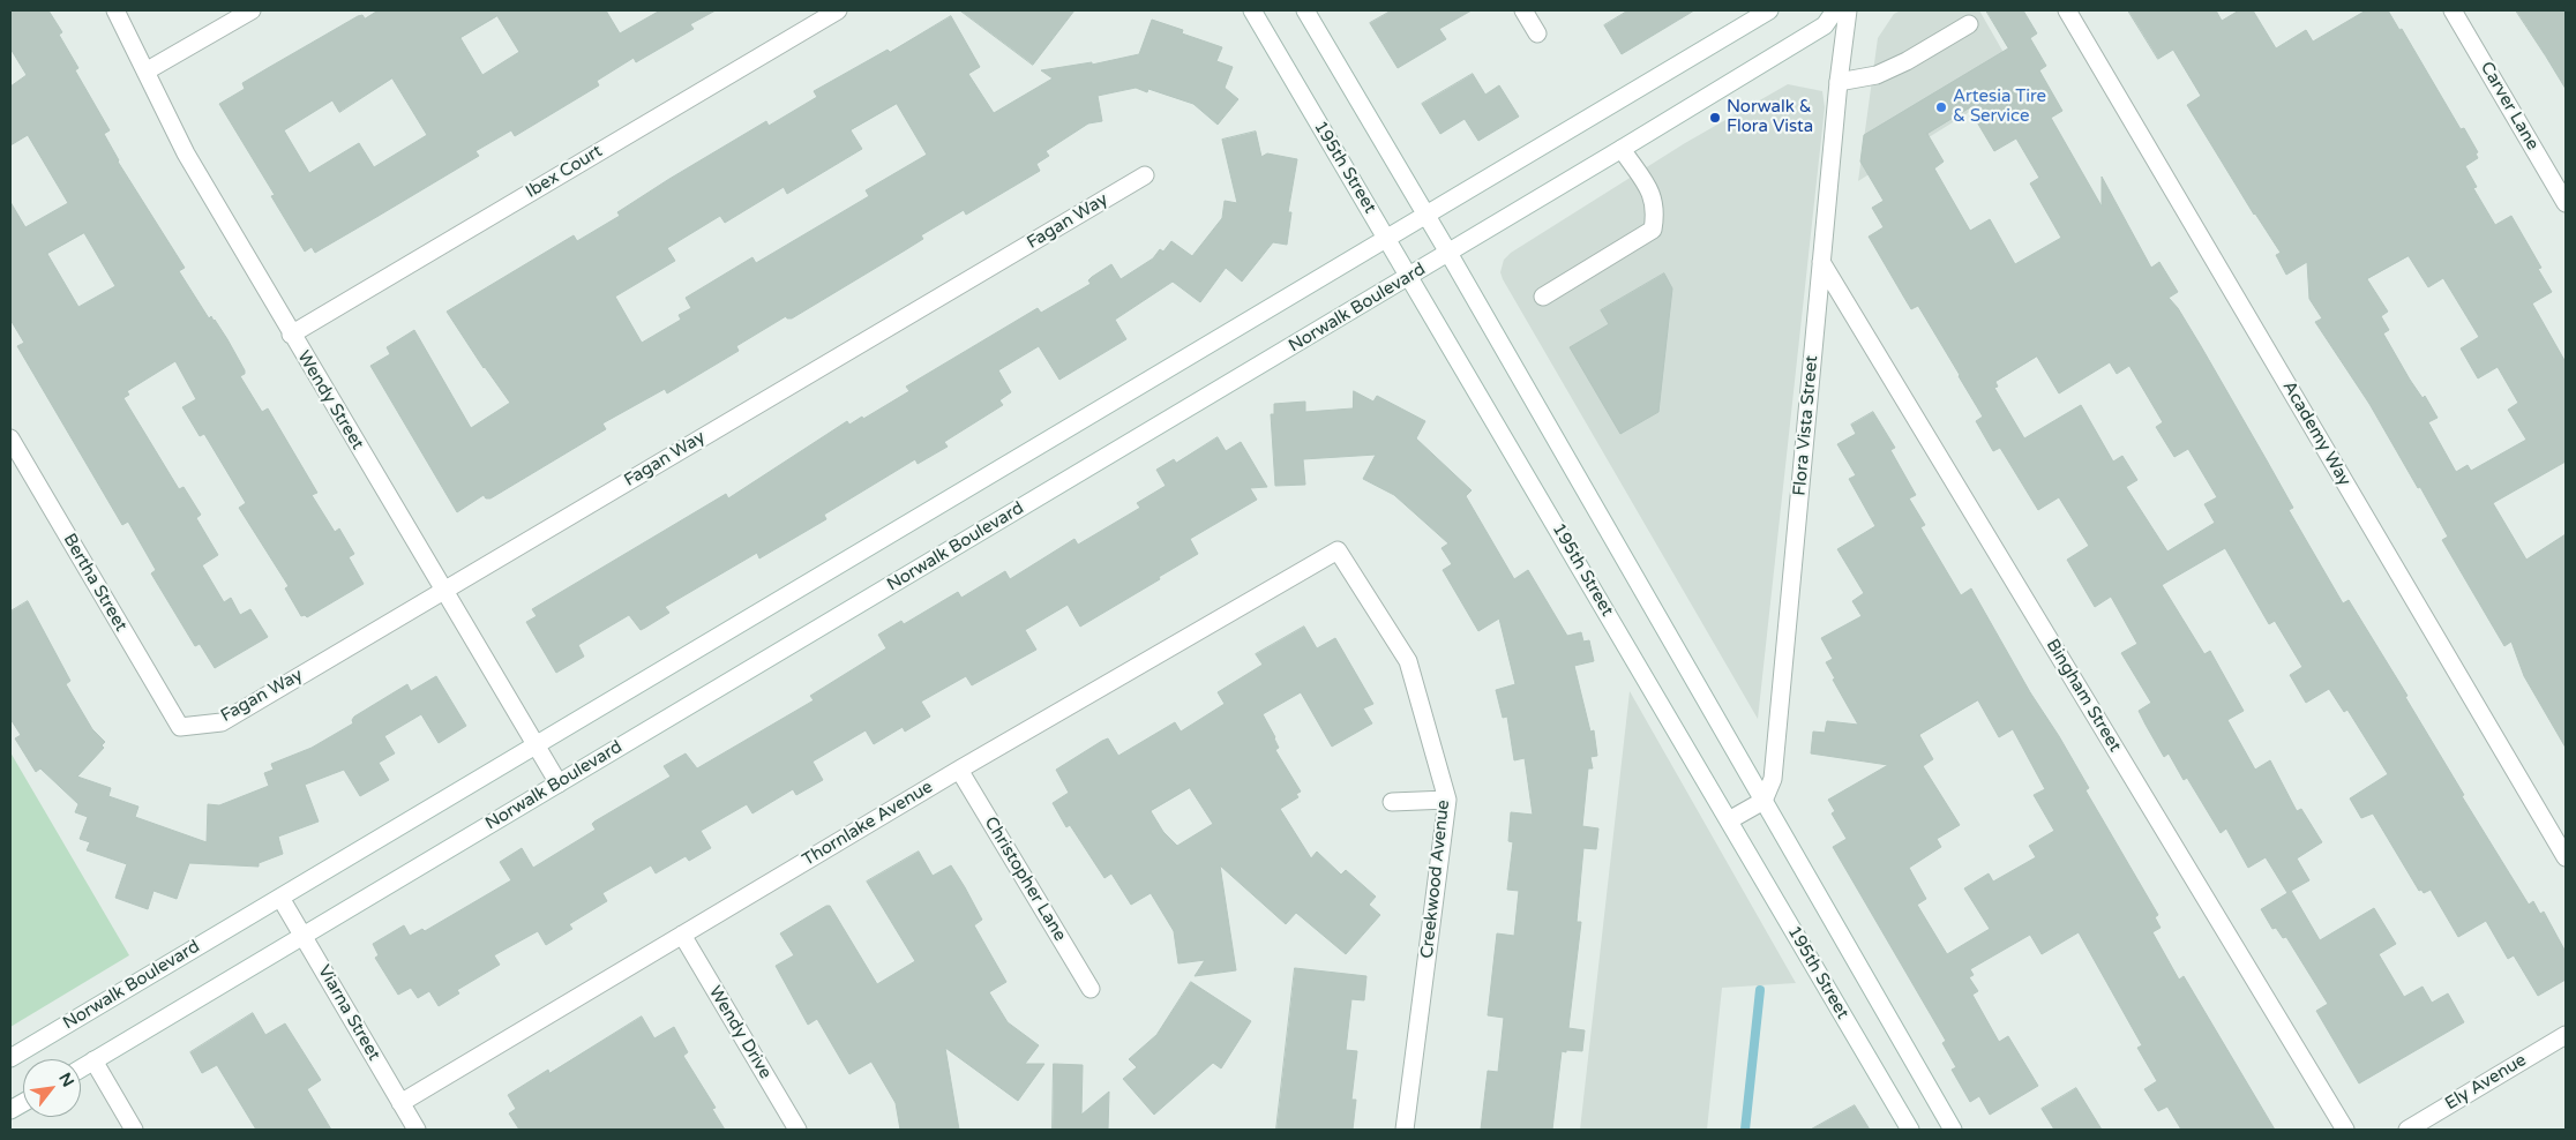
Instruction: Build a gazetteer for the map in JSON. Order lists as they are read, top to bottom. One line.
{"streets":{"street":["Carver Lane","195th Street","Ibex Court","Fagan Way","Norwalk Boulevard","Wendy Street","Flora Vista Street","Academy Way","Bertha Street","Bingham Street","Thornlake Avenue","Christopher Lane","Creekwood Avenue","Viarna Street","Wendy Drive","Ely Avenue"]},"crossings":[["195th Street","Norwalk Boulevard"],["Ibex Court","Wendy Street"],["Fagan Way","Wendy Street"],["Fagan Way","Bertha Street"],["Norwalk Boulevard","Wendy Street"],["Norwalk Boulevard","Viarna Street"],["Flora Vista Street","Bingham Street"],["Thornlake Avenue","Christopher Lane"],["Thornlake Avenue","Creekwood Avenue"],["Thornlake Avenue","Viarna Street"],["Thornlake Avenue","Wendy Drive"]],"places":["Artesia Tire & Service","Norwalk & Flora Vista"],"north":"top right"}
